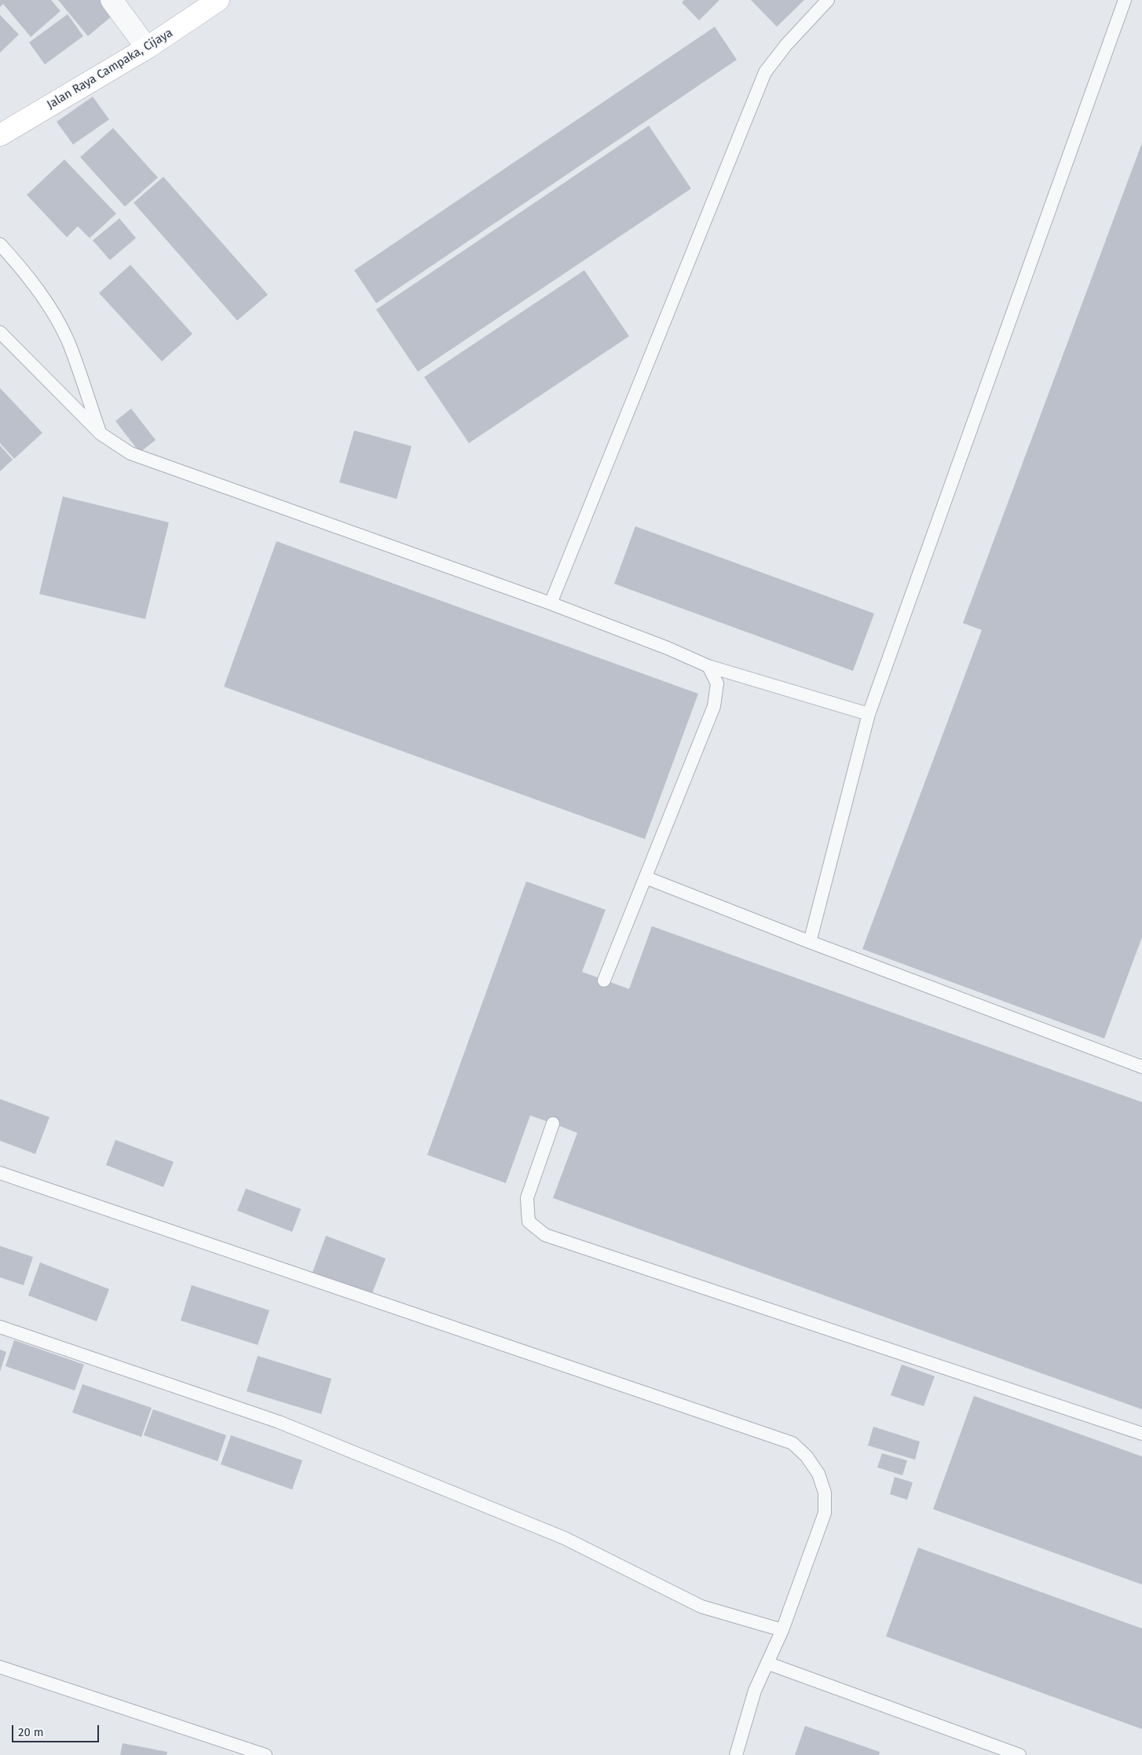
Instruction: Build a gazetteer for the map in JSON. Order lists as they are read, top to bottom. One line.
{"streets":{"main road":["Jalan Raya Campaka, Cijaya"]},"scale_bar":"20 m"}
